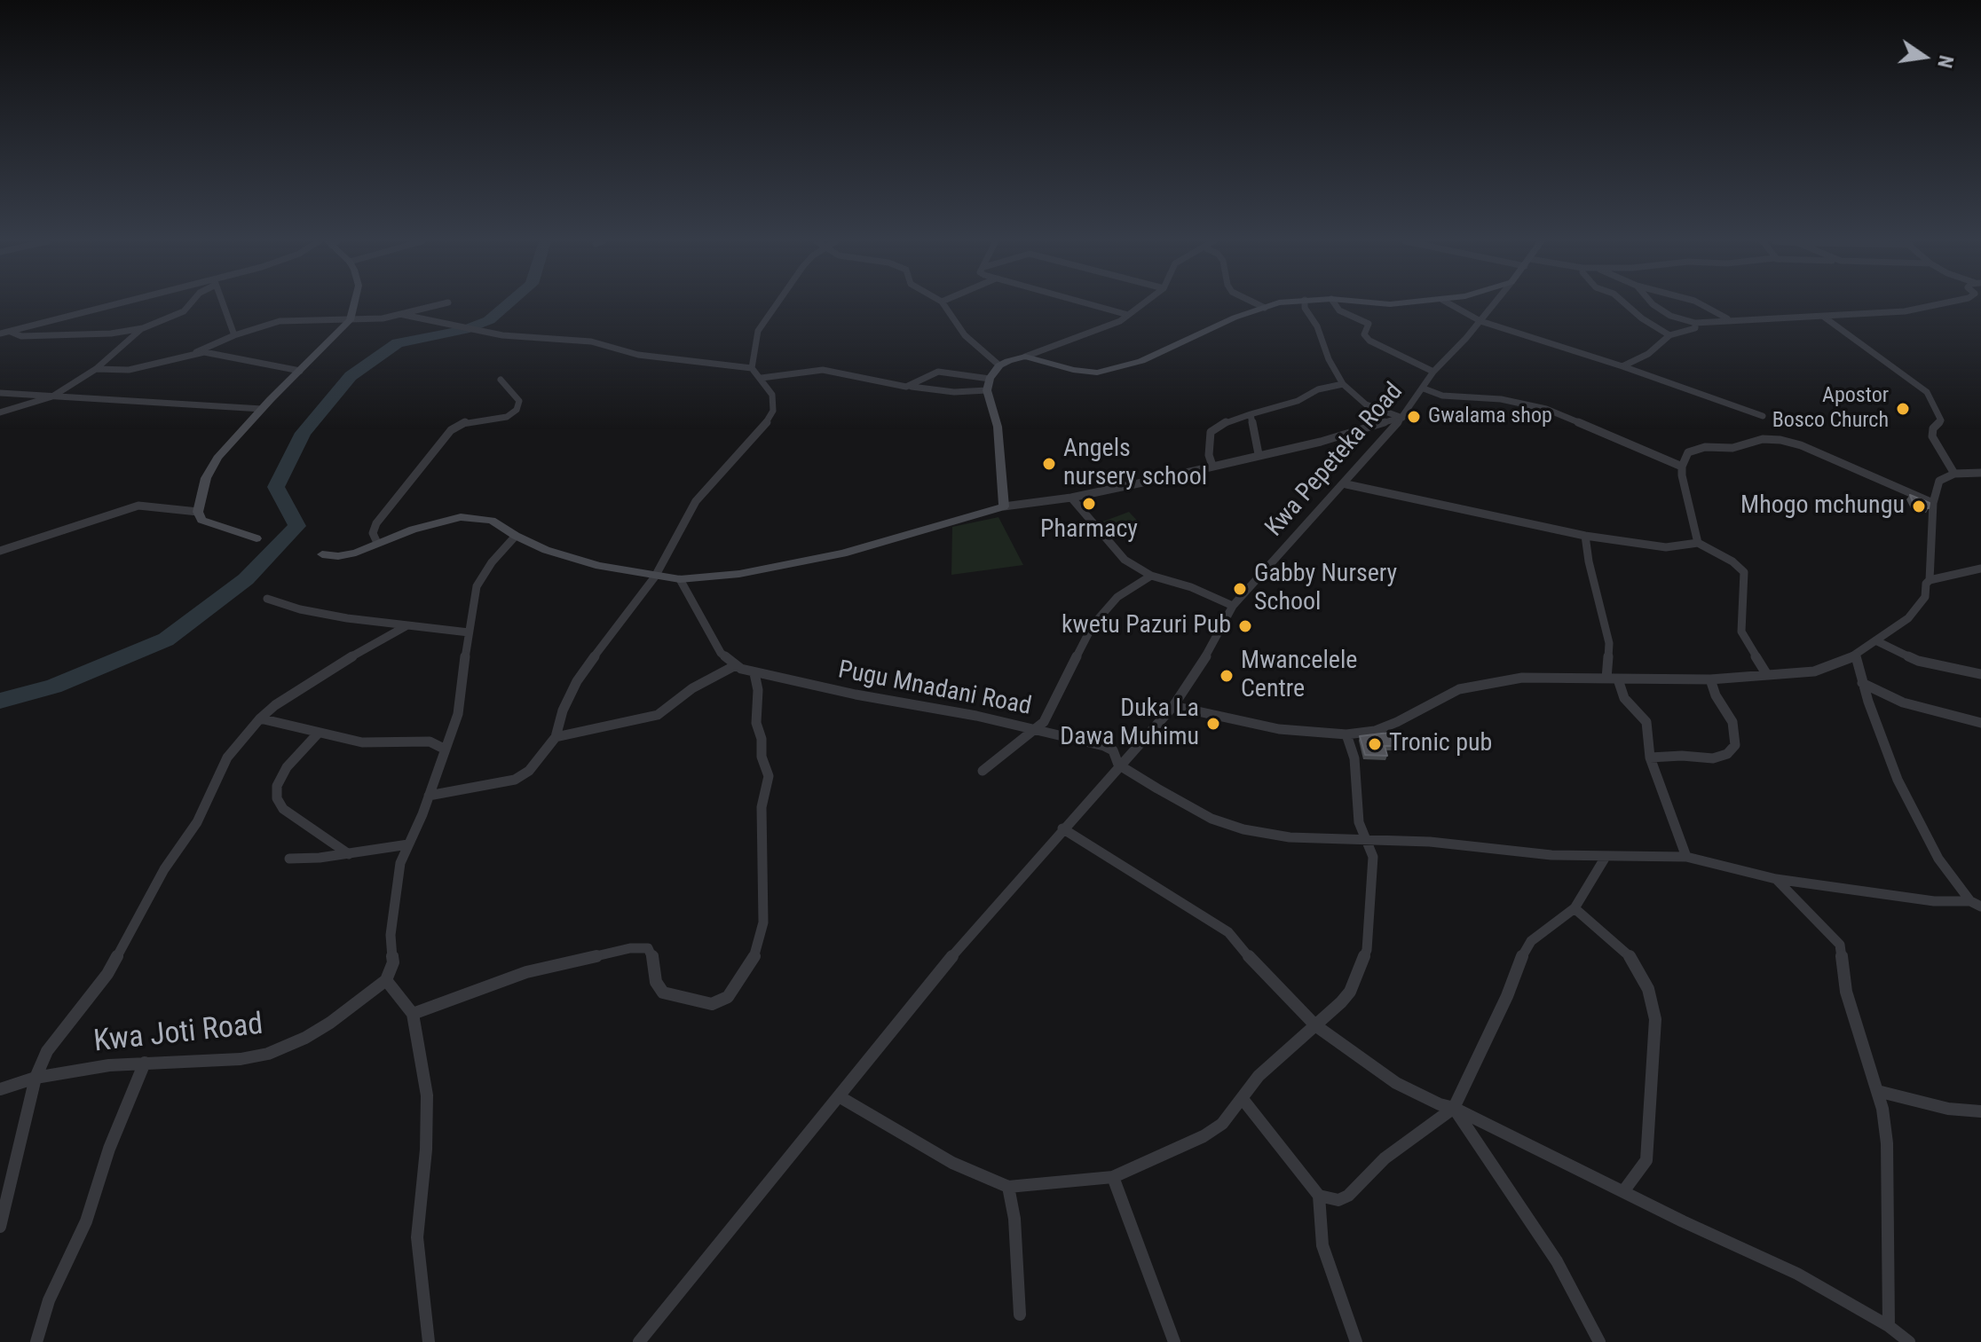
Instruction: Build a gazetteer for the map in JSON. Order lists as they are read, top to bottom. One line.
{"streets":{"street":["Kwa Pepeteka Road","Pugu Mnadani Road","Kwa Joti Road"]},"crossings":[["Kwa Pepeteka Road","Pugu Mnadani Road"]],"places":["Apostor Bosco Church","Gwalama shop","Angels nursery school","Pharmacy","Mhogo mchungu","Gabby Nursery School","kwetu Pazuri Pub","Mwancelele Centre","Duka La Dawa Muhimu","Tronic pub"],"north":"right"}
